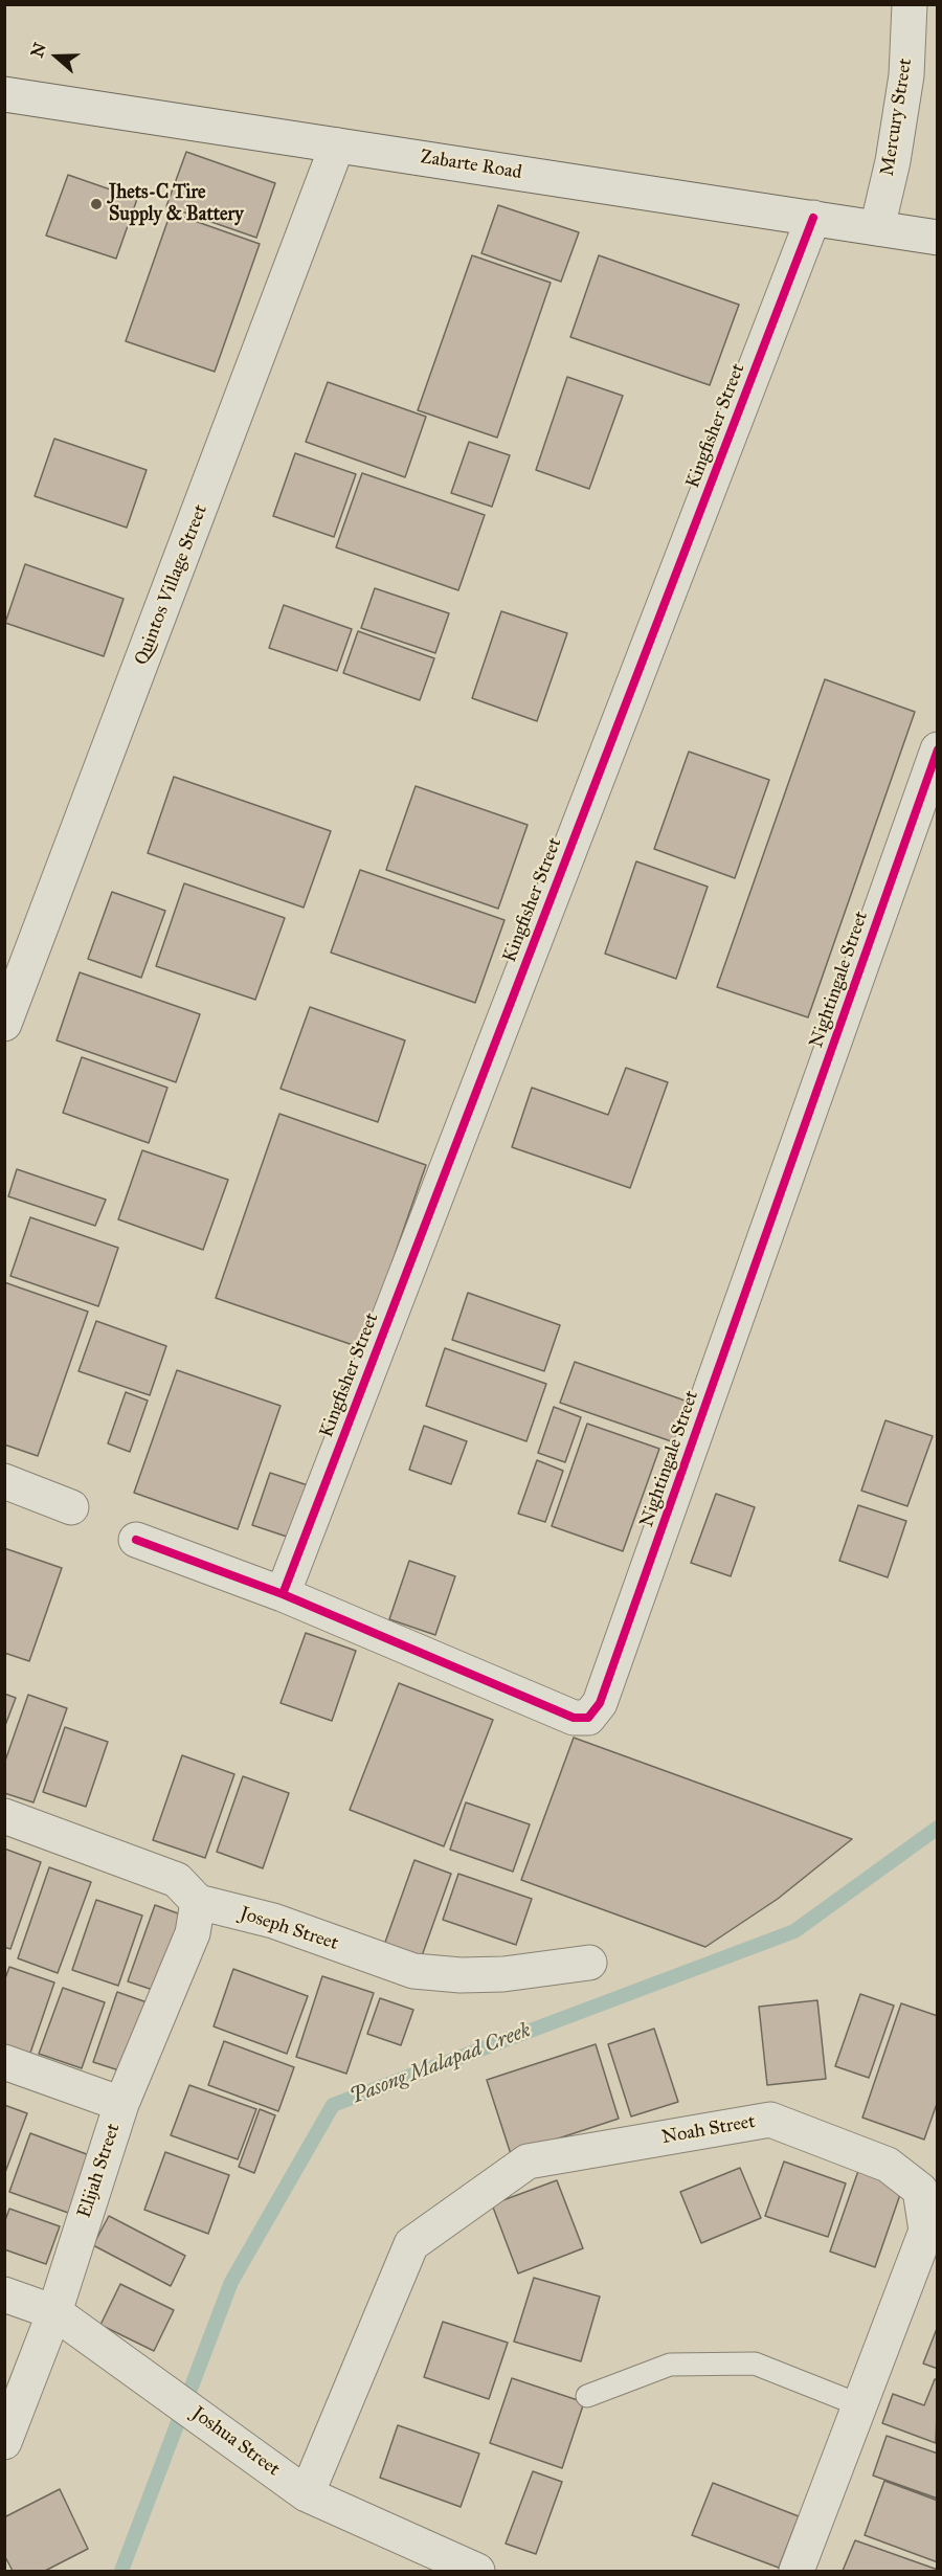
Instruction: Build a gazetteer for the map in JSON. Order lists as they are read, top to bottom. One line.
{"streets":{"street":["Mercury Street","Zabarte Road","Kingfisher Street","Quintos Village Street","Nightingale Street","Joseph Street","Noah Street","Elijah Street","Joshua Street"]},"crossings":[["Mercury Street","Zabarte Road"],["Zabarte Road","Kingfisher Street"],["Zabarte Road","Quintos Village Street"],["Kingfisher Street","Nightingale Street"],["Joseph Street","Elijah Street"],["Noah Street","Joshua Street"],["Elijah Street","Joshua Street"]],"water":["Pasong Malapad Creek"],"places":["Jhets-C Tire Supply & Battery"],"north":"left"}
